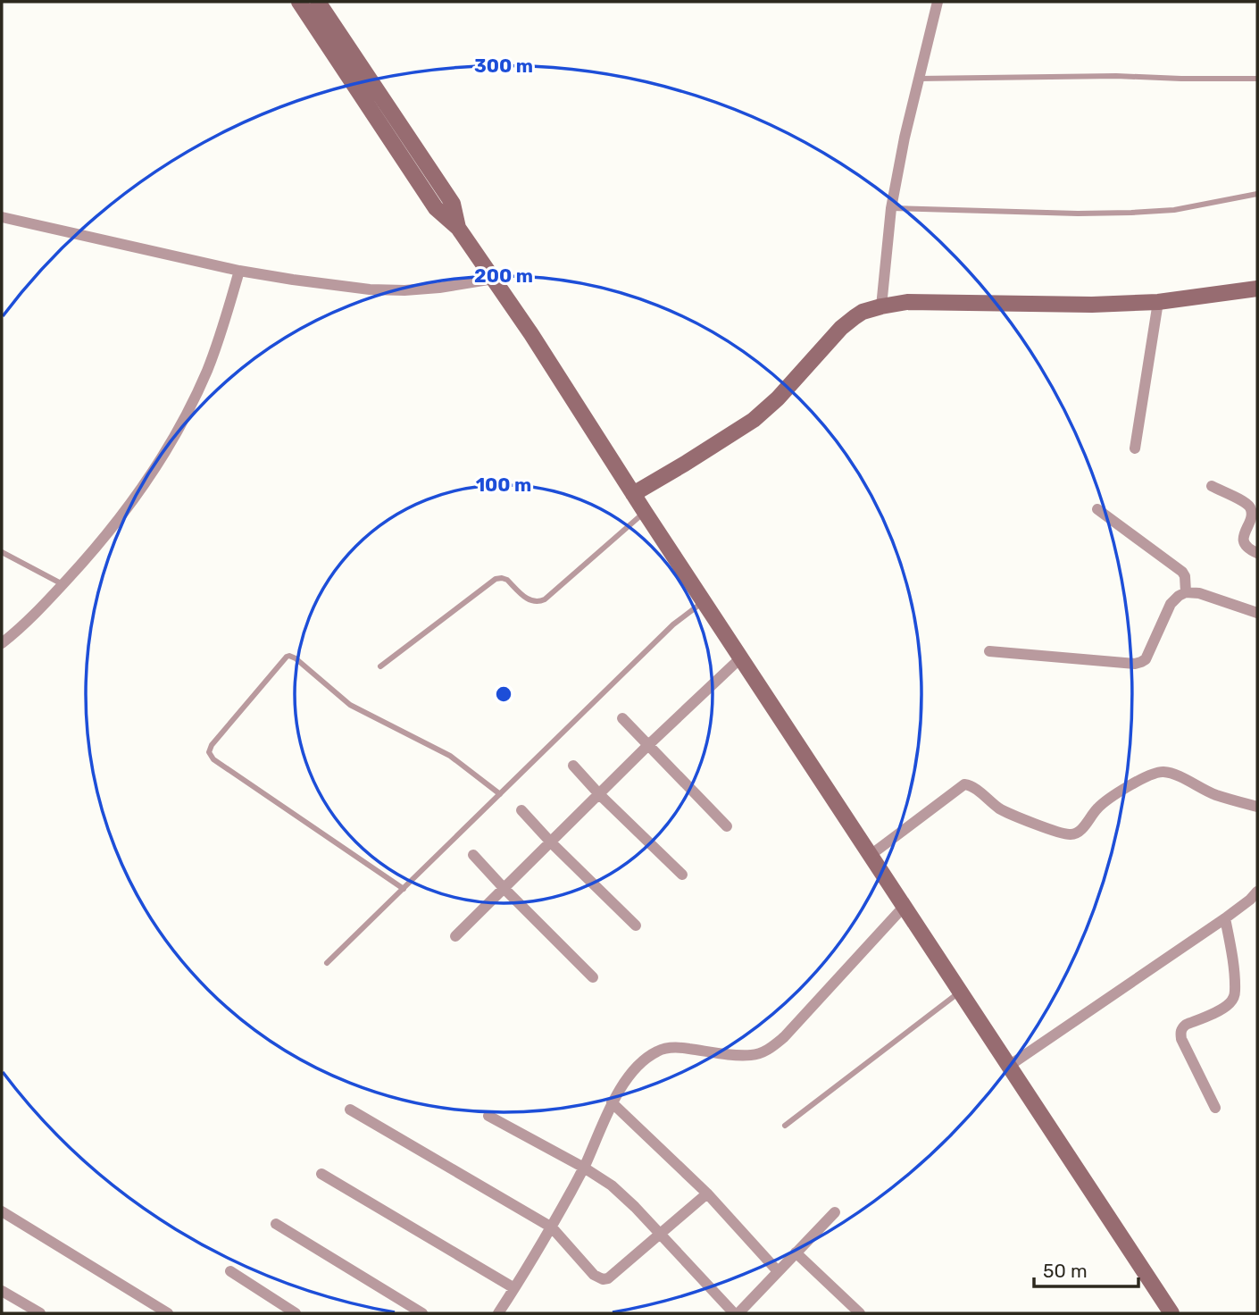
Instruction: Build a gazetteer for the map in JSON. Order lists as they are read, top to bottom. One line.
{"scale_bar":"50 m","rings":["300 m","200 m","100 m"]}
